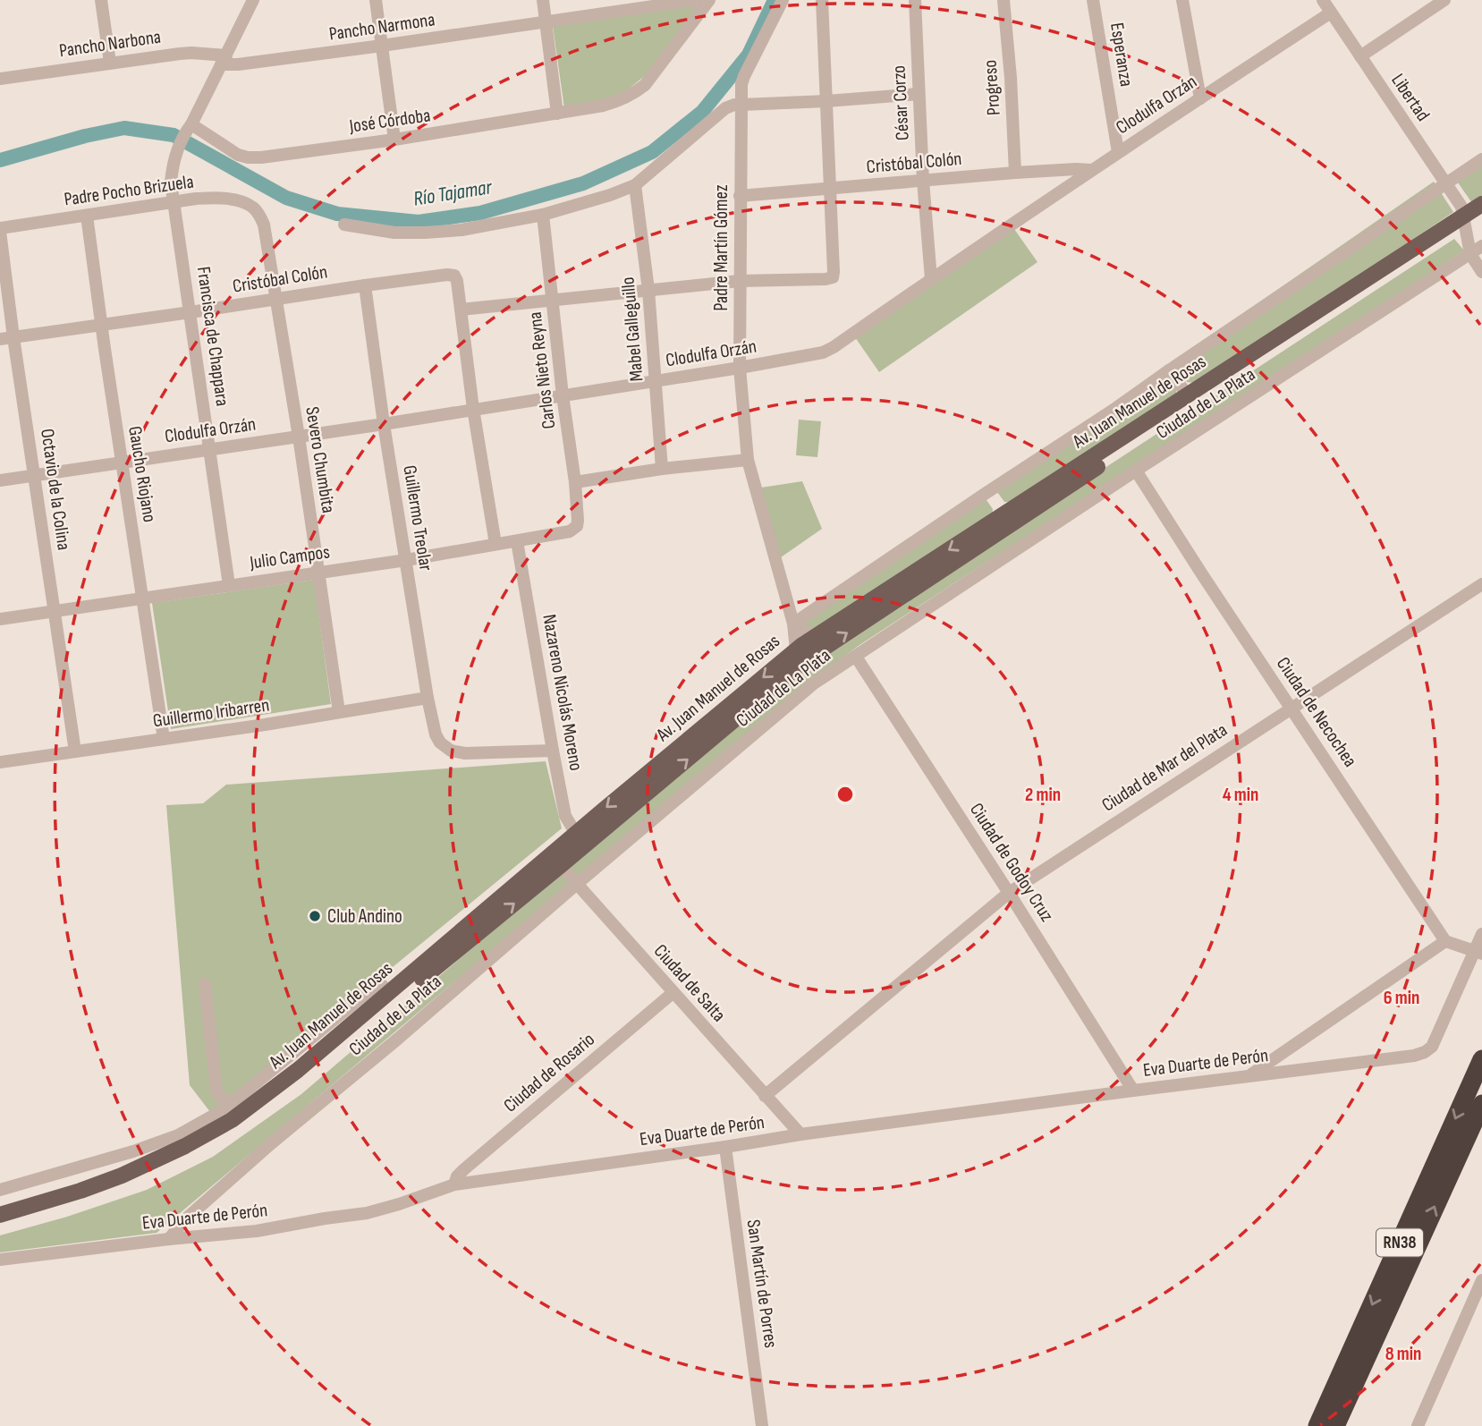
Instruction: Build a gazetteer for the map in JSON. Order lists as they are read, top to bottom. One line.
{"streets":{"highway":["RN38"],"main road":["Av. Juan Manuel de Rosas"],"street":["Pancho Narmona","Pancho Narbona","Esperanza","Progreso","Libertad","César Corzo","Clodulfa Orzán","José Córdoba","Cristóbal Colón","Padre Pocho Brizuela","Padre Martín Gómez","Mabel Galleguillo","Francisca de Chappara","Carlos Nieto Reyna","Ciudad de La Plata","Severo Chumbita","Gaucho Riojano","Octavio de la Colina","Guillermo Treolar","Julio Campos","Nazareno Nicolás Moreno","Ciudad de Necochea","Guillermo Iribarren","Ciudad de Mar del Plata","Ciudad de Godoy Cruz","Ciudad de Salta","Eva Duarte de Perón","Ciudad de Rosario","San Martín de Porres"]},"crossings":[["Pancho Narmona","Pancho Narbona"],["Pancho Narmona","José Córdoba"],["Pancho Narmona","Francisca de Chappara"],["Pancho Narbona","Francisca de Chappara"],["Esperanza","Clodulfa Orzán"],["Progreso","Cristóbal Colón"],["Libertad","Clodulfa Orzán"],["Libertad","Av. Juan Manuel de Rosas"],["César Corzo","Clodulfa Orzán"],["César Corzo","Cristóbal Colón"],["Clodulfa Orzán","Cristóbal Colón"],["Clodulfa Orzán","Padre Martín Gómez"],["Clodulfa Orzán","Mabel Galleguillo"],["Clodulfa Orzán","Francisca de Chappara"],["Clodulfa Orzán","Carlos Nieto Reyna"],["Clodulfa Orzán","Severo Chumbita"],["Clodulfa Orzán","Gaucho Riojano"],["Clodulfa Orzán","Octavio de la Colina"],["Clodulfa Orzán","Guillermo Treolar"],["José Córdoba","Francisca de Chappara"],["Cristóbal Colón","Padre Martín Gómez"],["Cristóbal Colón","Francisca de Chappara"],["Cristóbal Colón","Severo Chumbita"],["Cristóbal Colón","Gaucho Riojano"],["Cristóbal Colón","Octavio de la Colina"],["Cristóbal Colón","Guillermo Treolar"],["Padre Pocho Brizuela","Francisca de Chappara"],["Padre Pocho Brizuela","Severo Chumbita"],["Padre Pocho Brizuela","Gaucho Riojano"],["Padre Pocho Brizuela","Octavio de la Colina"],["Padre Martín Gómez","Av. Juan Manuel de Rosas"],["Francisca de Chappara","Julio Campos"],["Carlos Nieto Reyna","Julio Campos"],["Av. Juan Manuel de Rosas","Nazareno Nicolás Moreno"],["Av. Juan Manuel de Rosas","Ciudad de Salta"],["Ciudad de La Plata","Ciudad de Necochea"],["Ciudad de La Plata","Ciudad de Godoy Cruz"],["Ciudad de La Plata","Ciudad de Salta"],["Ciudad de La Plata","Eva Duarte de Perón"],["Severo Chumbita","Julio Campos"],["Severo Chumbita","Guillermo Iribarren"],["Gaucho Riojano","Julio Campos"],["Gaucho Riojano","Guillermo Iribarren"],["Octavio de la Colina","Julio Campos"],["Octavio de la Colina","Guillermo Iribarren"],["Guillermo Treolar","Julio Campos"],["Guillermo Treolar","Nazareno Nicolás Moreno"],["Guillermo Treolar","Guillermo Iribarren"],["Julio Campos","Nazareno Nicolás Moreno"],["Ciudad de Necochea","Ciudad de Mar del Plata"],["Ciudad de Mar del Plata","Ciudad de Godoy Cruz"],["Ciudad de Mar del Plata","Ciudad de Salta"],["Ciudad de Godoy Cruz","Eva Duarte de Perón"],["Ciudad de Salta","Eva Duarte de Perón"],["Ciudad de Salta","Ciudad de Rosario"],["Eva Duarte de Perón","Ciudad de Rosario"],["Eva Duarte de Perón","San Martín de Porres"]],"water":["Río Tajamar"],"places":["Club Andino"],"rings":["2 min","4 min","6 min","8 min"]}
